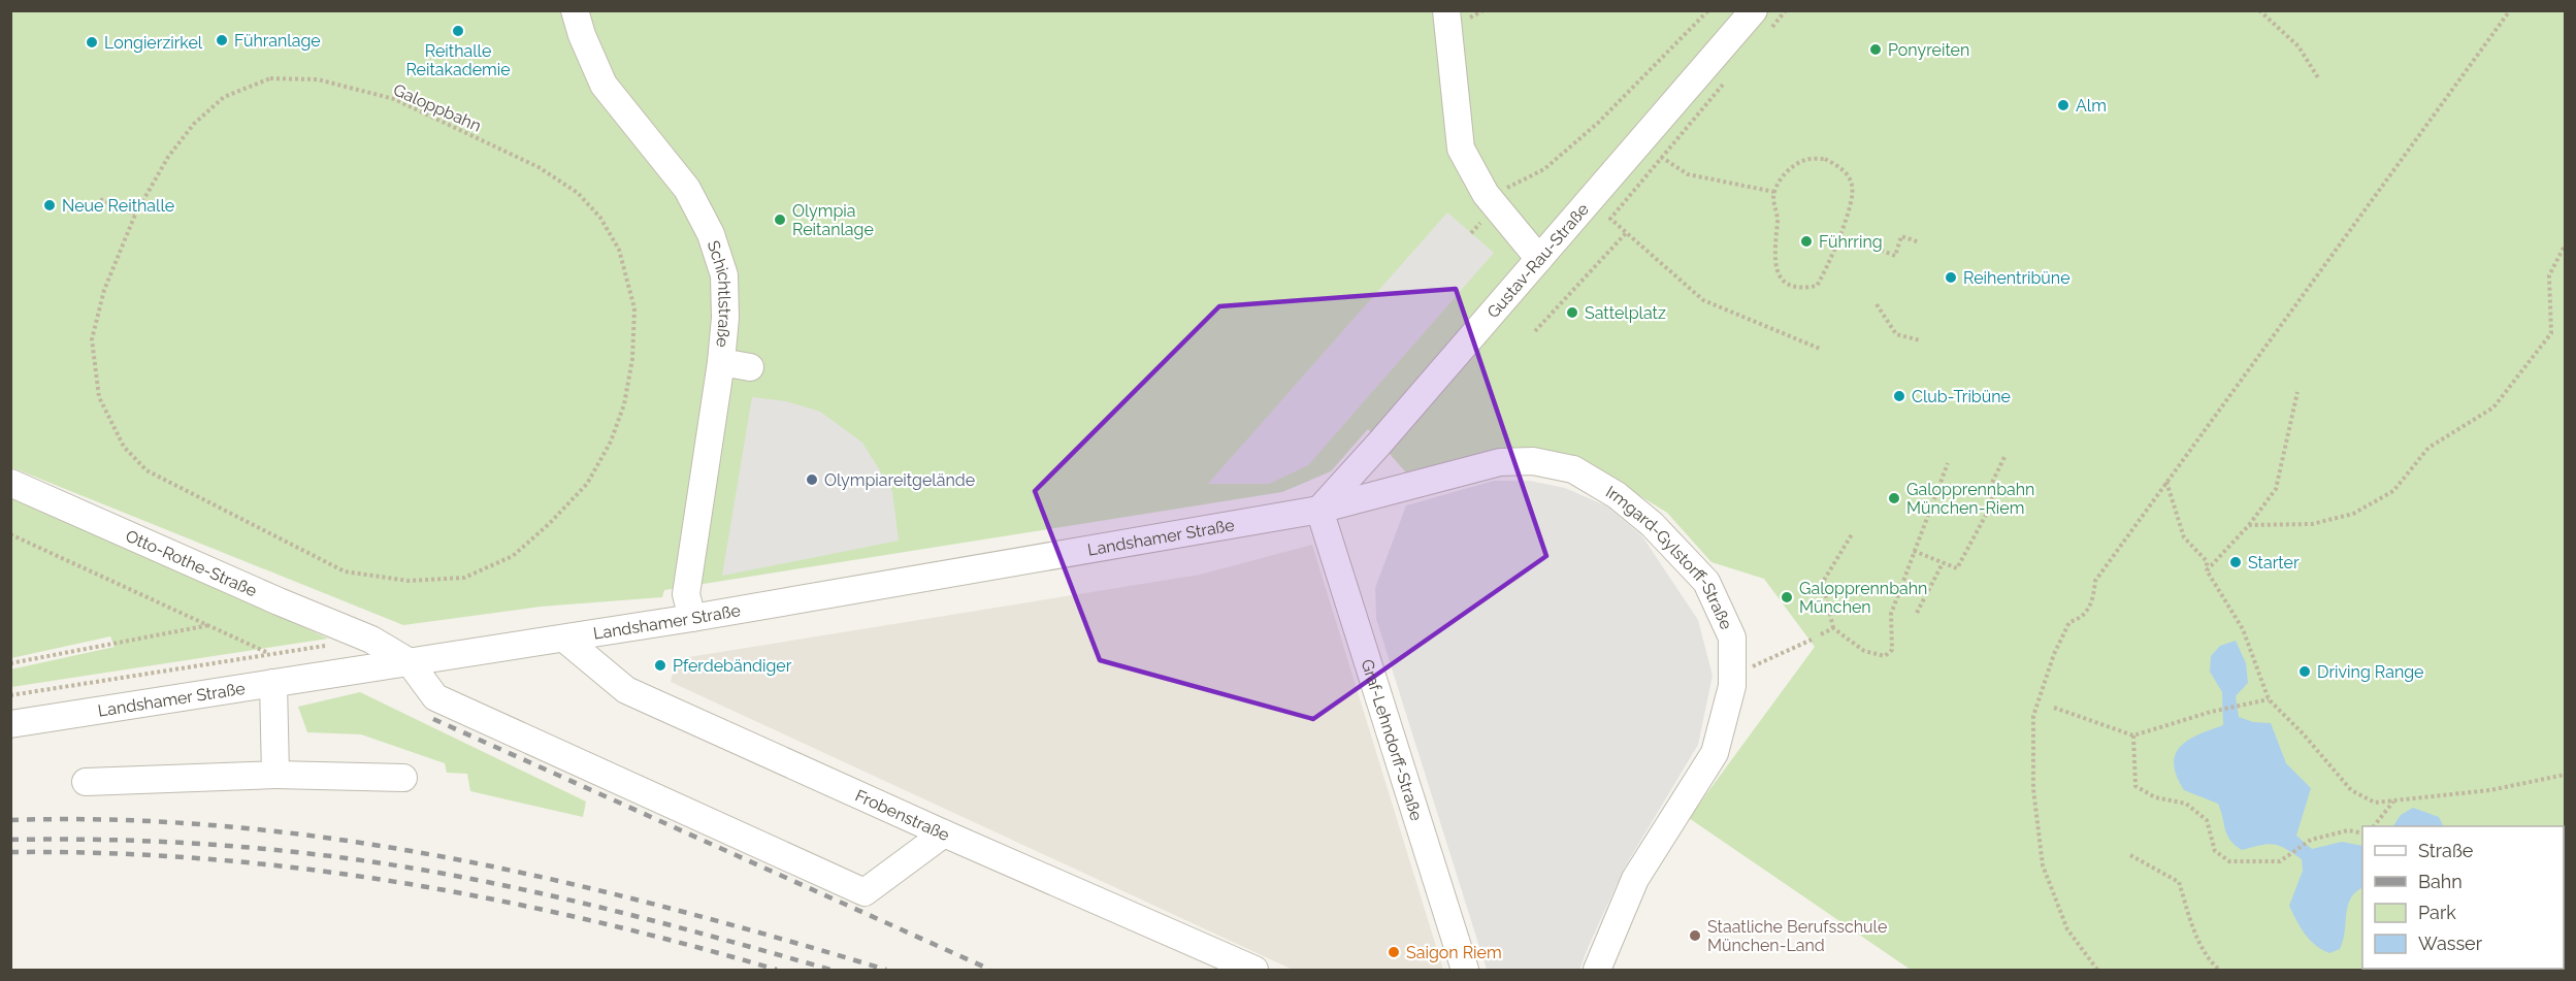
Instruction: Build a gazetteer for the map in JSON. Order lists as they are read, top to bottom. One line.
{"streets":{"street":["Gustav-Rau-Straße","Schichtlstraße","Landshamer Straße","Irmgard-Gylstorff-Straße","Otto-Rothe-Straße","Graf-Lehndorff-Straße","Frobenstraße"],"path":["Galoppbahn"]},"crossings":[["Gustav-Rau-Straße","Landshamer Straße"],["Gustav-Rau-Straße","Irmgard-Gylstorff-Straße"],["Gustav-Rau-Straße","Graf-Lehndorff-Straße"],["Schichtlstraße","Landshamer Straße"],["Landshamer Straße","Irmgard-Gylstorff-Straße"],["Landshamer Straße","Otto-Rothe-Straße"],["Landshamer Straße","Graf-Lehndorff-Straße"],["Landshamer Straße","Frobenstraße"],["Irmgard-Gylstorff-Straße","Graf-Lehndorff-Straße"]],"places":["Reithalle Reitakademie","Führanlage","Longierzirkel","Ponyreiten","Alm","Neue Reithalle","Olympia Reitanlage","Führring","Reihentribüne","Sattelplatz","Club-Tribüne","Olympiareitgelände","Galopprennbahn München-Riem","Starter","Galopprennbahn Műnchen","Pferdebändiger","Driving Range","Staatliche Berufsschule München-Land","Saigon Riem"],"legend":["Straße","Bahn","Park","Wasser"]}
